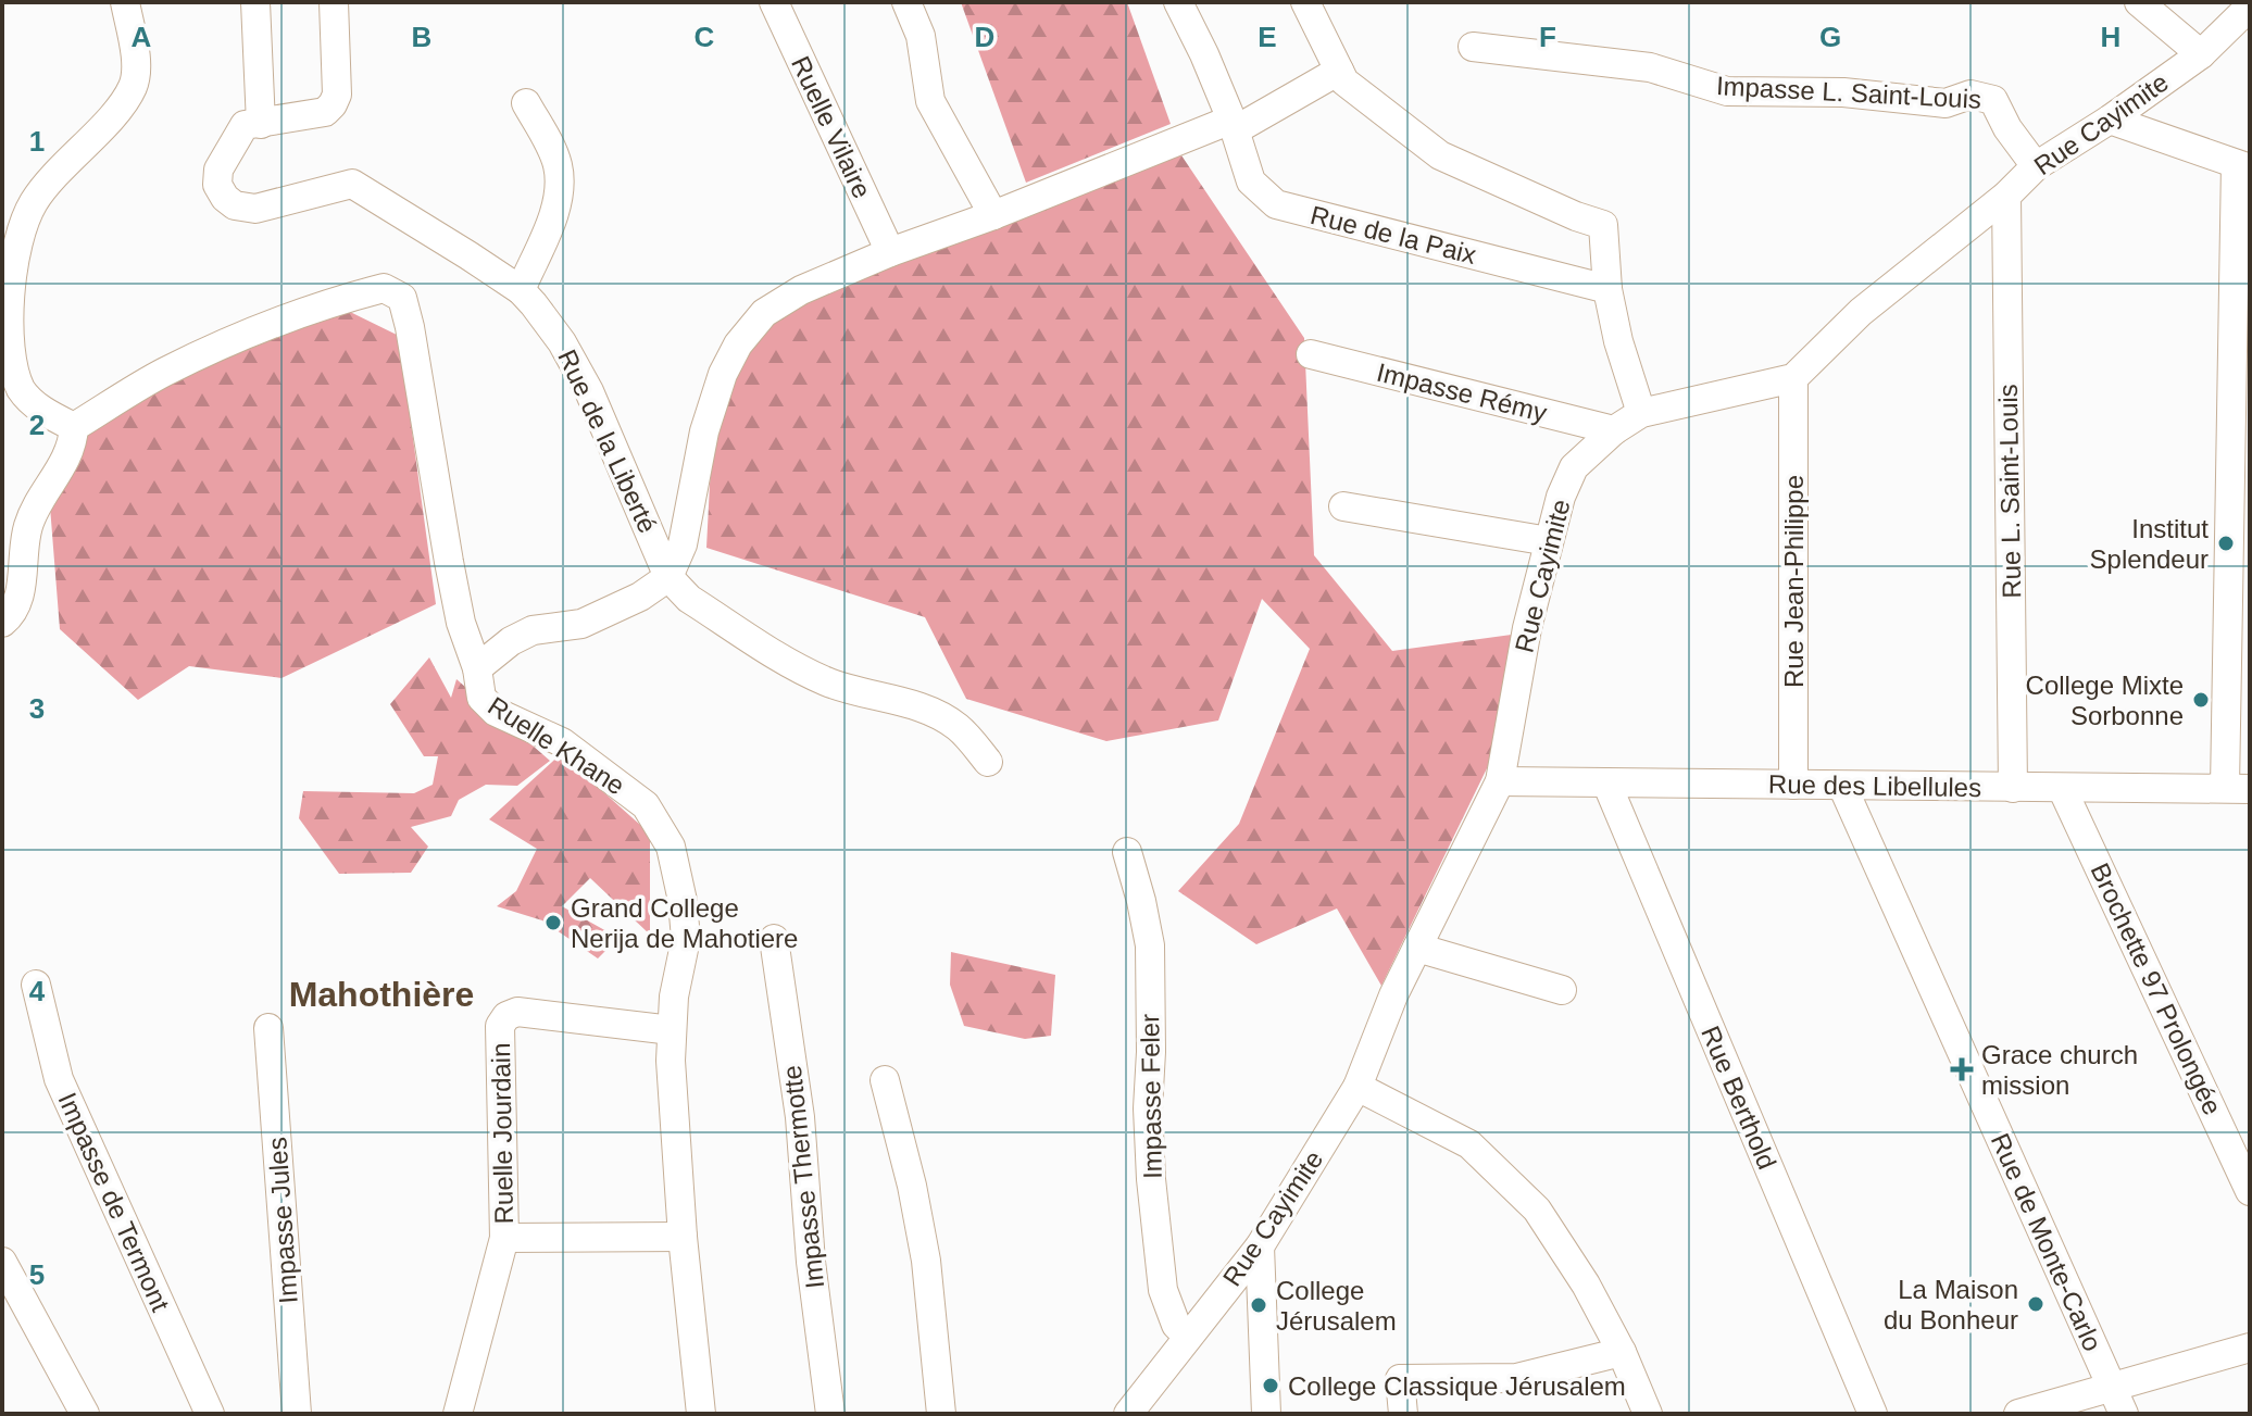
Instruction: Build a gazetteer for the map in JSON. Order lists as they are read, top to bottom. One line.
{"streets":{"street":["Impasse L. Saint-Louis","Rue Cayimite","Ruelle Vilaire","Rue de la Paix","Impasse Rémy","Rue de la Liberté","Rue L. Saint-Louis","Rue Jean-Philippe","Ruelle Khane","Rue des Libellules","Brochette 97 Prolongée","Impasse Feler","Rue Berthold","Ruelle Jourdain","Impasse Thermotte","Impasse de Termont","Impasse Jules","Rue de Monte-Carlo"]},"crossings":[["Impasse L. Saint-Louis","Rue Cayimite"],["Rue Cayimite","Impasse Rémy"],["Rue Cayimite","Rue L. Saint-Louis"],["Rue Cayimite","Rue Jean-Philippe"],["Rue Cayimite","Rue des Libellules"],["Rue Cayimite","Impasse Feler"],["Rue L. Saint-Louis","Rue des Libellules"],["Rue Jean-Philippe","Rue des Libellules"],["Ruelle Khane","Ruelle Jourdain"],["Rue des Libellules","Brochette 97 Prolongée"],["Rue des Libellules","Rue Berthold"],["Rue des Libellules","Rue de Monte-Carlo"]],"districts":["Mahothière"],"places":{"other":["Institut Splendeur","College Mixte Sorbonne","Grand College Nerija de Mahotiere","La Maison du Bonheur","College Jérusalem","College Classique Jérusalem"],"health":["Grace church mission"]},"grid":{"columns":["A","B","C","D","E","F","G","H"],"rows":["1","2","3","4","5"]}}
